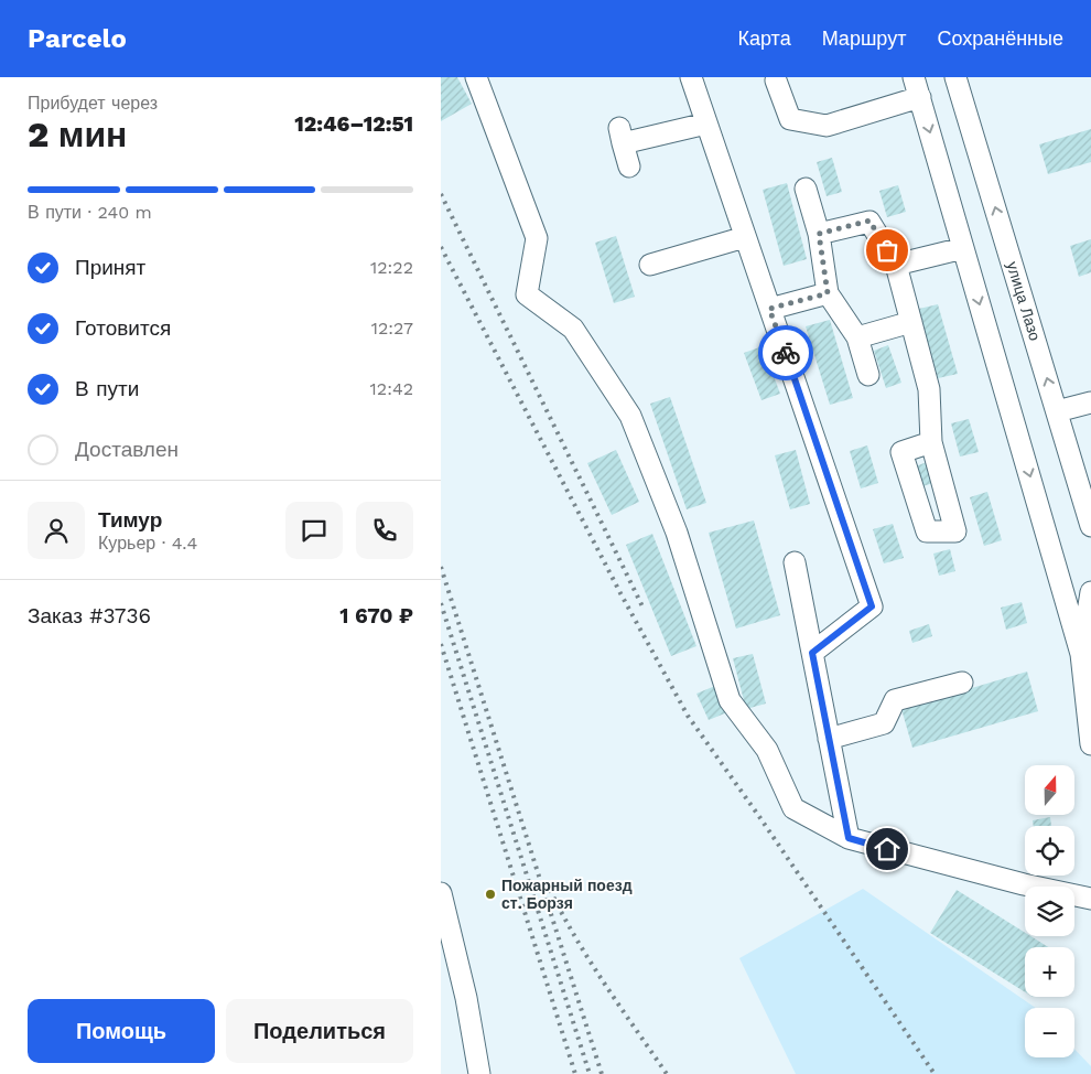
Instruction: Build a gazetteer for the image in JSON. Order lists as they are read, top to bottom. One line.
{"streets":{"street":["улица Лазо"]},"places":["Пожарный поезд ст. Борзя"],"north":"top","page":{"header":"Parcelo","nav":["Карта","Маршрут","Сохранённые"],"heading":["2 мин","Прибудет через","12:46–12:51"],"panel":["Тимур","Курьер · 4.4","Заказ #3736","1 670 ₽"],"bar":"В пути · 240 m","list":[["Принят","12:22"],["Готовится","12:27"],["В пути","12:42"],"Доставлен"],"map_buttons":["+","−"],"buttons":["Помощь","Поделиться"]}}
